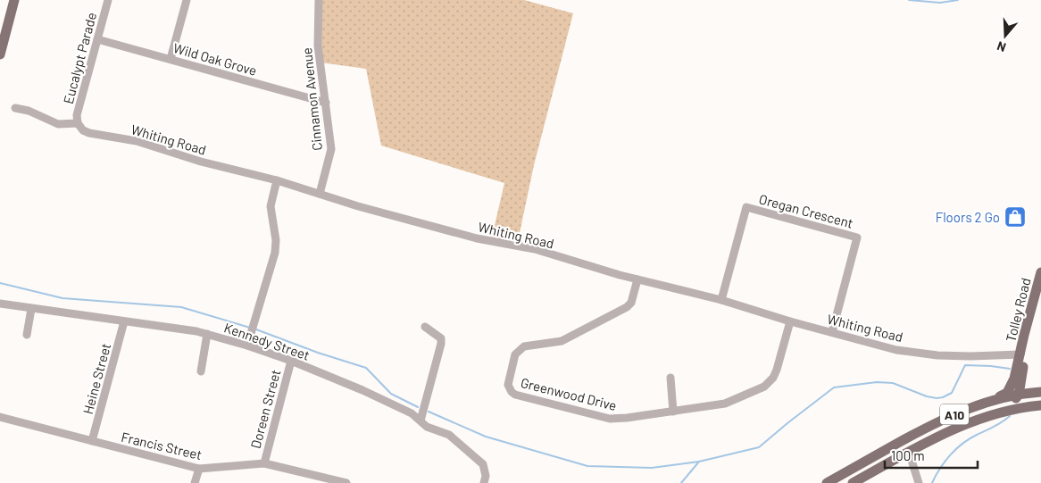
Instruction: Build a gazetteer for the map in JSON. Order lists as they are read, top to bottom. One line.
{"streets":{"main road":["Tolley Road","A10"],"street":["Eucalypt Parade","Wild Oak Grove","Cinnamon Avenue","Whiting Road","Oregan Crescent","Kennedy Street","Heine Street","Greenwood Drive","Doreen Street","Francis Street"]},"crossings":[["Eucalypt Parade","Wild Oak Grove"],["Eucalypt Parade","Whiting Road"],["Wild Oak Grove","Cinnamon Avenue"],["Cinnamon Avenue","Whiting Road"],["Whiting Road","Oregan Crescent"],["Whiting Road","Tolley Road"],["Whiting Road","Greenwood Drive"],["Kennedy Street","Heine Street"],["Kennedy Street","Doreen Street"],["Heine Street","Francis Street"],["Doreen Street","Francis Street"]],"places":{"shop":["Floors 2 Go"]},"scale_bar":"100 m","north":"bottom"}
